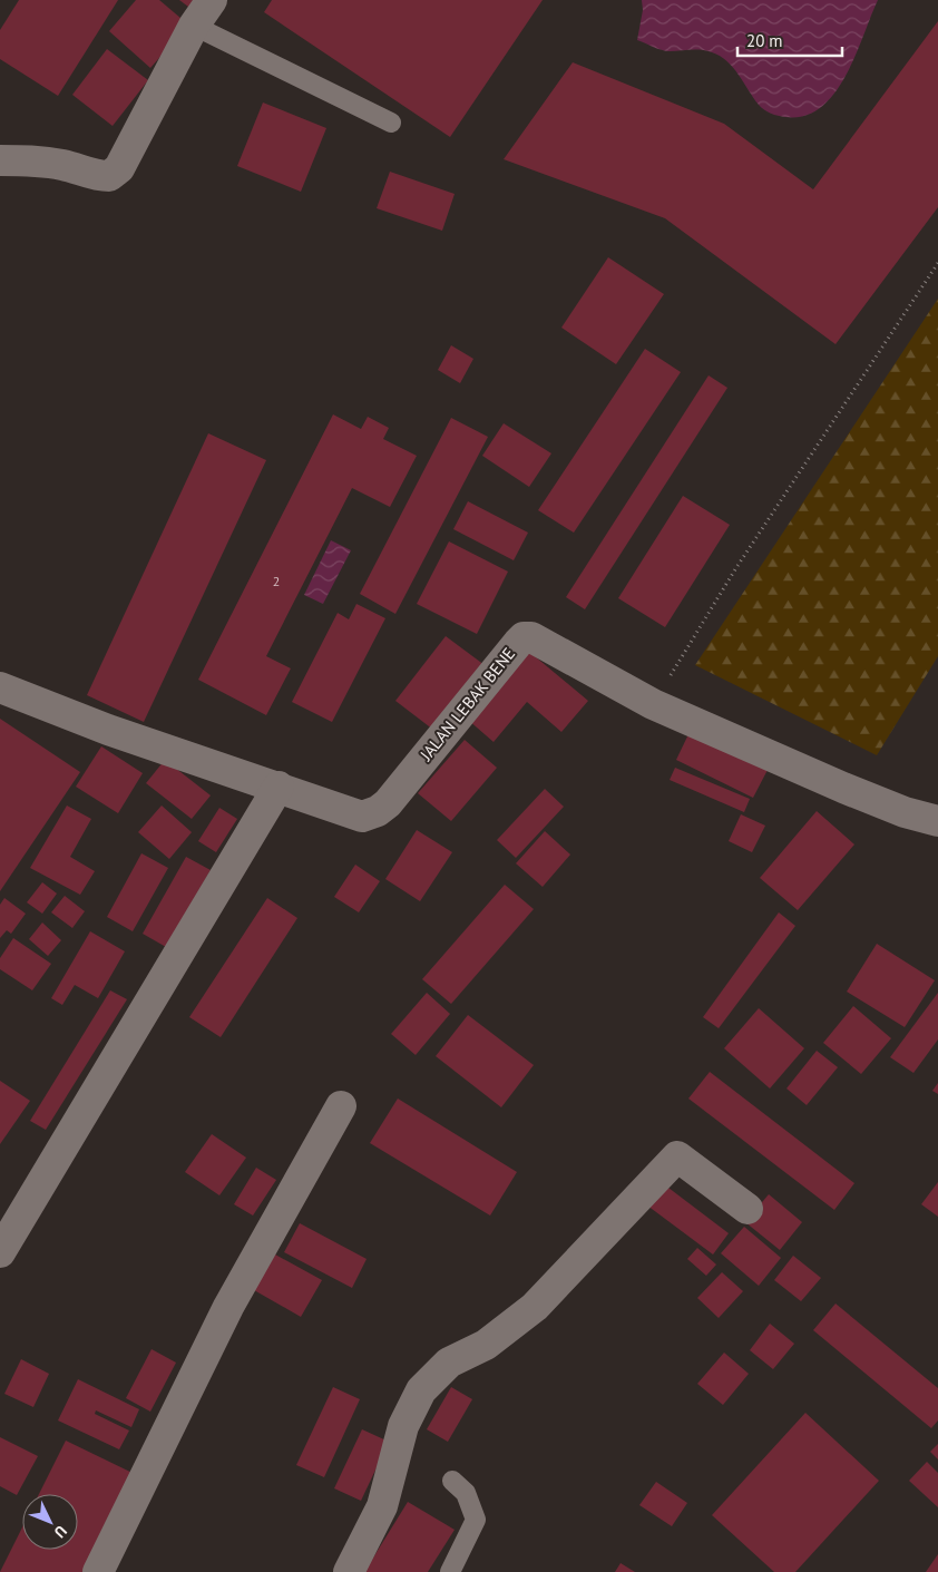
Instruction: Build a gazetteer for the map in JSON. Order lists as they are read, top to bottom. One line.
{"streets":{"street":["JALAN LEBAK BENE"]},"house_numbers":["2"],"scale_bar":"20 m","north":"bottom right"}
